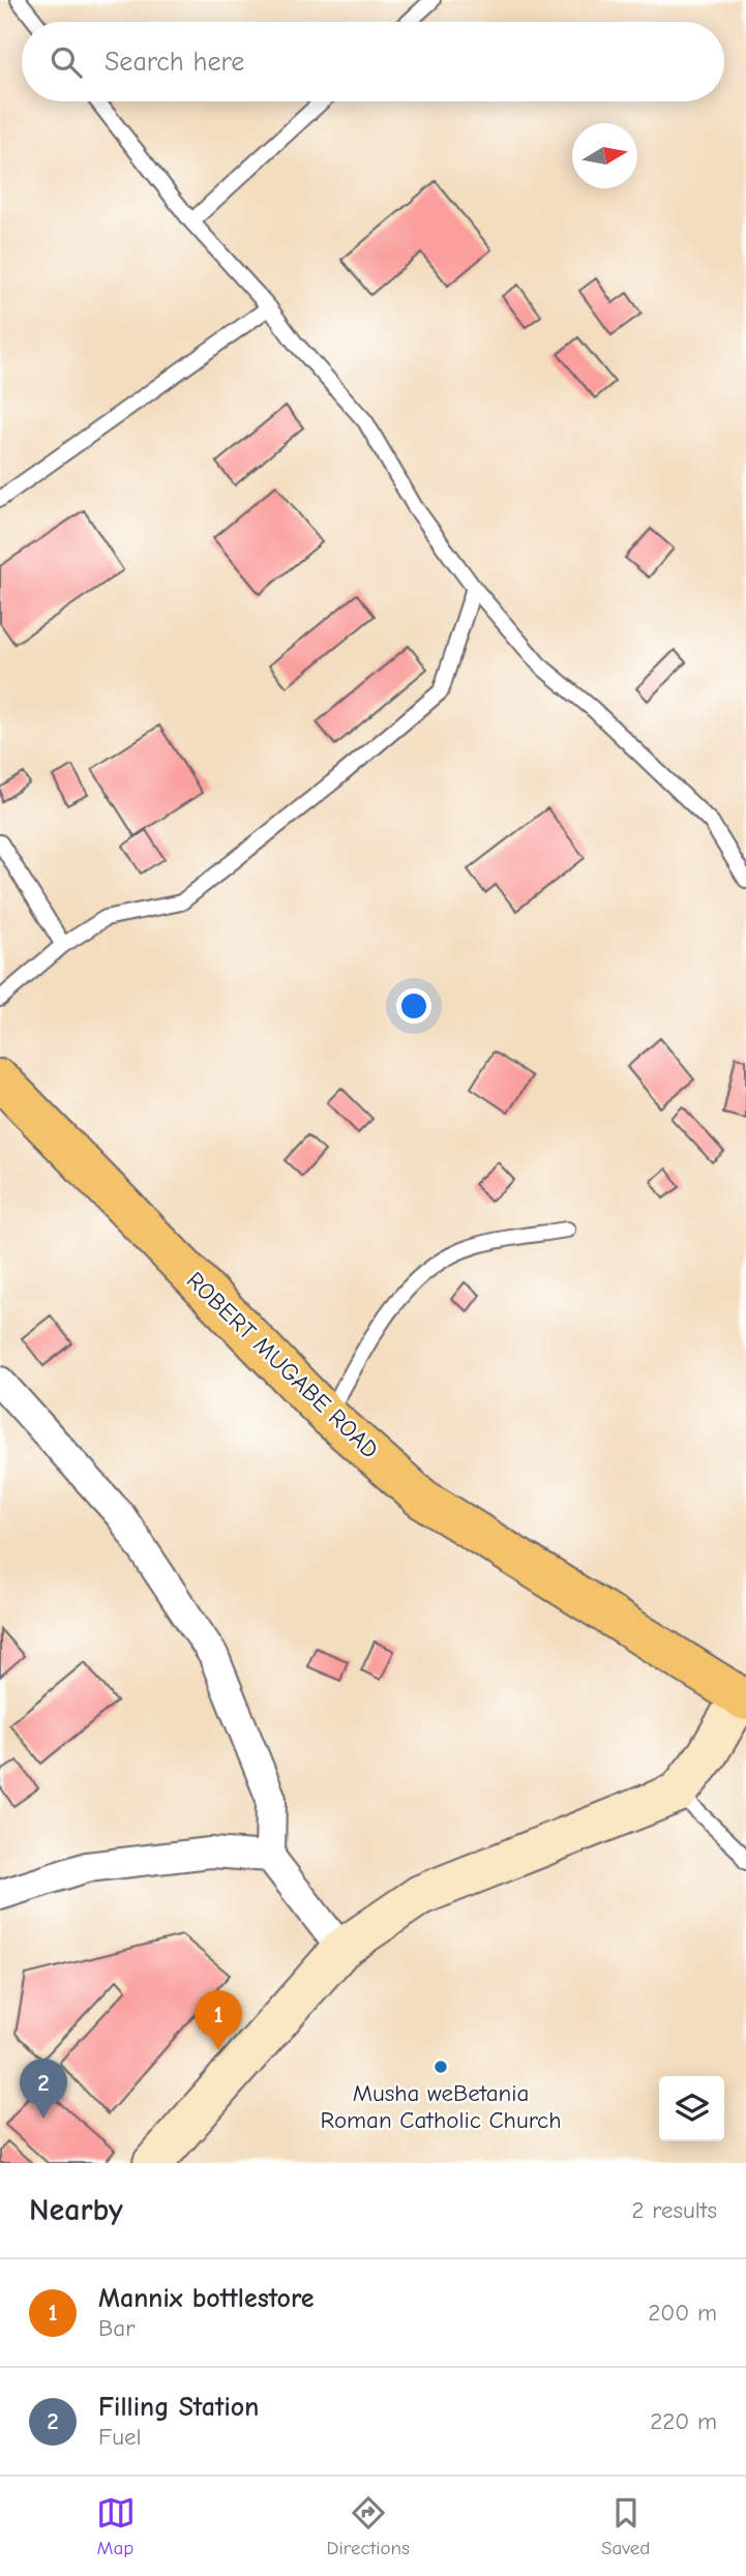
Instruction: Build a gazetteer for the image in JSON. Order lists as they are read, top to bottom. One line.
{"streets":{"main road":["ROBERT MUGABE ROAD"]},"places":["Musha weBetania Roman Catholic Church"],"north":"right","page":{"search":"Search here","pins":["1","2"],"heading":["Nearby","2 results"],"list":[{"mark":"1","name":"Mannix bottlestore","note":"Bar","value":"200 m"},{"mark":"2","name":"Filling Station","note":"Fuel","value":"220 m"}],"nav":["Map","Directions","Saved"]}}
